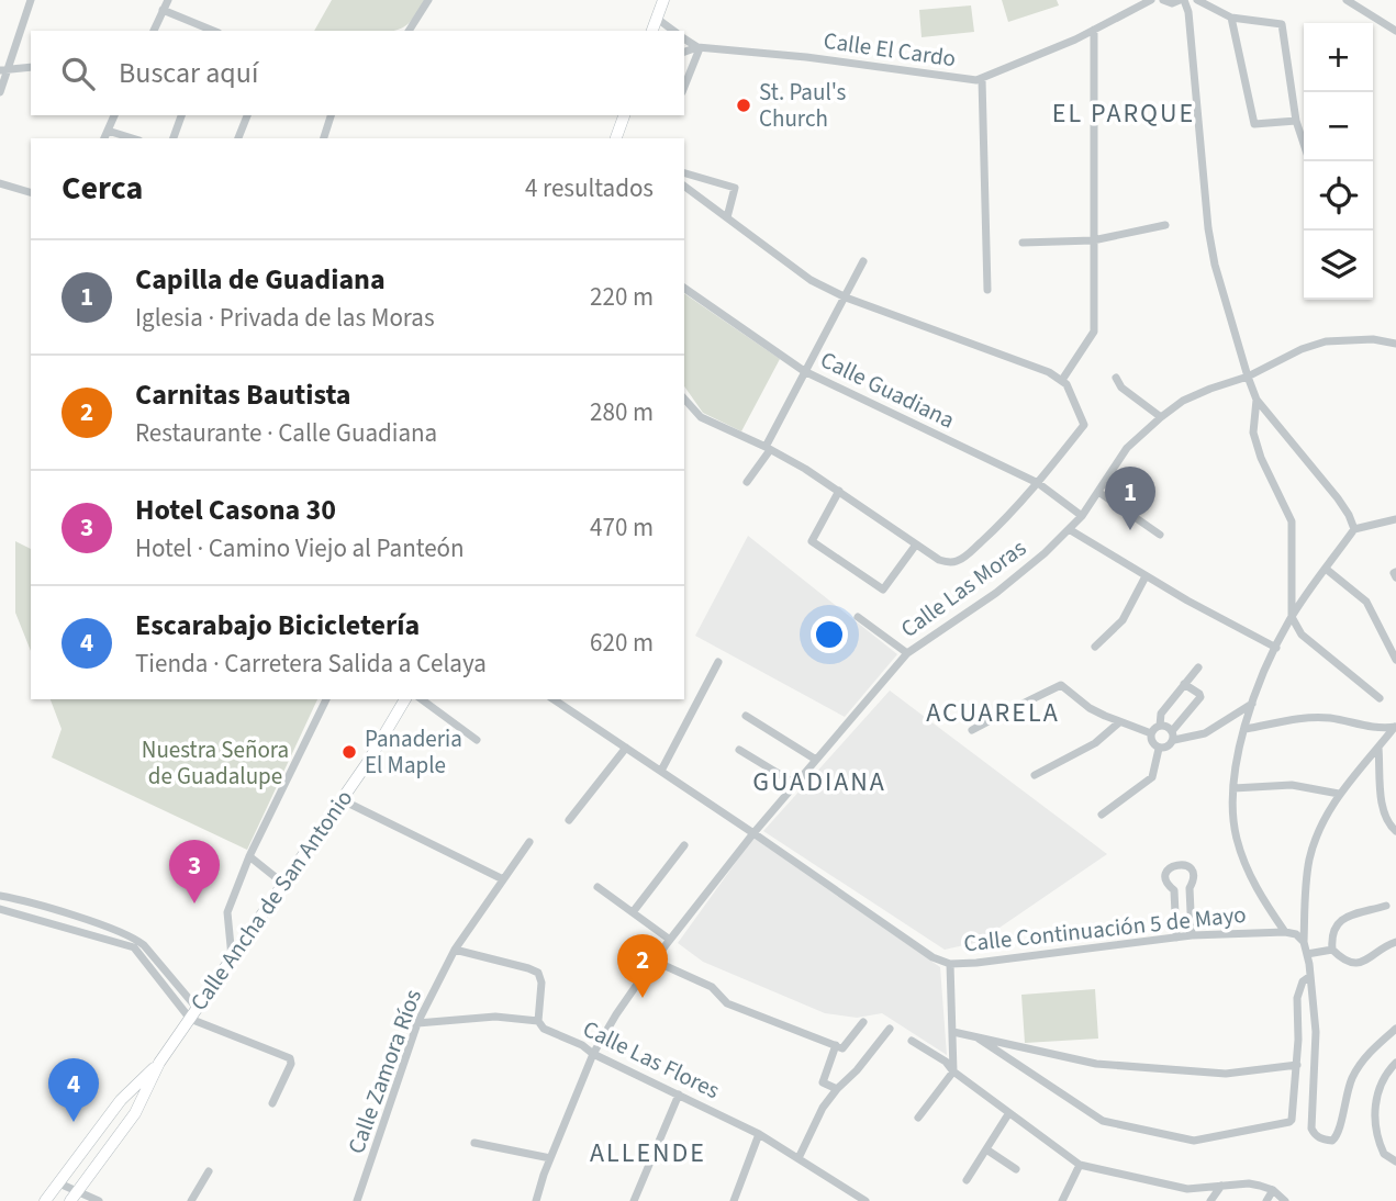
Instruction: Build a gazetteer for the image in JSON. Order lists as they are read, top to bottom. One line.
{"streets":{"main road":["Calle Ancha de San Antonio"],"street":["Calle El Cardo","Calle Guadiana","Calle Las Moras","Calle Continuación 5 de Mayo","Calle Las Flores","Calle Zamora Ríos"]},"crossings":[["Calle Guadiana","Calle Las Moras"],["Calle Las Moras","Calle Continuación 5 de Mayo"]],"districts":["EL PARQUE","ACUARELA","GUADIANA","ALLENDE"],"parks":["Nuestra Señora de Guadalupe"],"places":["St. Paul's Church","Panaderia El Maple"],"page":{"map_buttons":["+","−"],"search":"Buscar aquí","heading":["Cerca","4 resultados"],"list":[{"mark":"1","name":"Capilla de Guadiana","note":"Iglesia · Privada de las Moras","value":"220 m"},{"mark":"2","name":"Carnitas Bautista","note":"Restaurante · Calle Guadiana","value":"280 m"},{"mark":"3","name":"Hotel Casona 30","note":"Hotel · Camino Viejo al Panteón","value":"470 m"},{"mark":"4","name":"Escarabajo Bicicletería","note":"Tienda · Carretera Salida a Celaya","value":"620 m"}],"pins":["1","3","2","4"]}}
